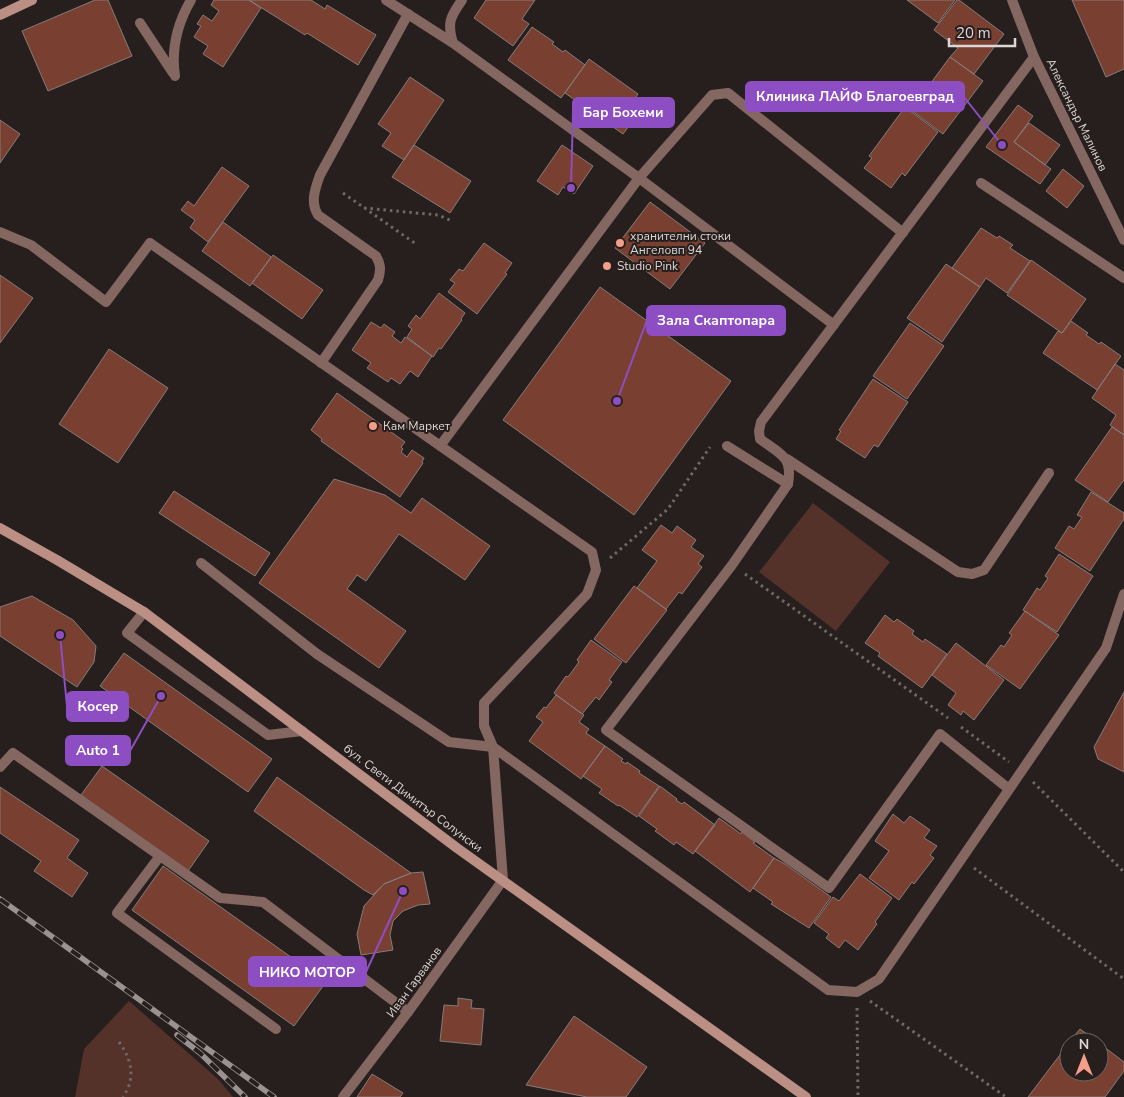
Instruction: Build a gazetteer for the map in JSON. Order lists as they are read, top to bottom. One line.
{"streets":{"main road":["бул. Свети Димитър Солунски"],"street":["Александър Малинов","Иван Гарванов"]},"crossings":[["бул. Свети Димитър Солунски","Иван Гарванов"]],"places":["Клиника ЛАЙФ Благоевград","Бар Бохеми","хранителни стоки Ангеловп 94","Studio Pink","Зала Скаптопара","Кам Маркет","Косер","Auto 1","НИКО МОТОР"],"scale_bar":"20 m","north":"top"}
